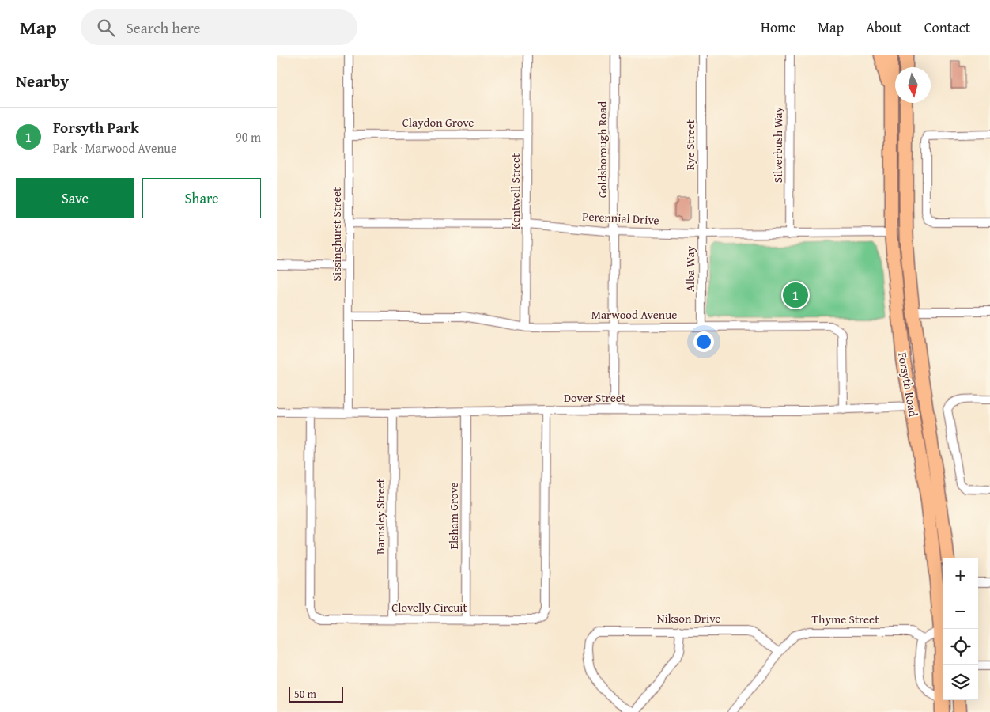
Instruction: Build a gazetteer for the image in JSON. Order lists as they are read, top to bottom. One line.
{"streets":{"highway":["Forsyth Road"],"street":["Claydon Grove","Rye Street","Silverbush Way","Goldsborough Road","Kentwell Street","Perennial Drive","Sissinghurst Street","Alba Way","Marwood Avenue","Dover Street","Elsham Grove","Barnsley Street","Clovelly Circuit","Nikson Drive","Thyme Street"]},"crossings":[["Claydon Grove","Kentwell Street"],["Claydon Grove","Sissinghurst Street"],["Rye Street","Perennial Drive"],["Rye Street","Alba Way"],["Silverbush Way","Perennial Drive"],["Goldsborough Road","Perennial Drive"],["Goldsborough Road","Marwood Avenue"],["Goldsborough Road","Dover Street"],["Kentwell Street","Perennial Drive"],["Kentwell Street","Marwood Avenue"],["Perennial Drive","Sissinghurst Street"],["Perennial Drive","Alba Way"],["Perennial Drive","Forsyth Road"],["Sissinghurst Street","Marwood Avenue"],["Sissinghurst Street","Dover Street"],["Alba Way","Marwood Avenue"],["Marwood Avenue","Dover Street"],["Forsyth Road","Dover Street"],["Dover Street","Elsham Grove"],["Dover Street","Barnsley Street"],["Dover Street","Clovelly Circuit"],["Elsham Grove","Clovelly Circuit"],["Barnsley Street","Clovelly Circuit"],["Nikson Drive","Thyme Street"]],"scale_bar":"50 m","north":"bottom","page":{"header":"Map","search":"Search here","nav":["Home","Map","About","Contact"],"heading":"Nearby","list":[{"mark":"1","name":"Forsyth Park","note":"Park · Marwood Avenue","value":"90 m"}],"buttons":["Save","Share"],"pins":"1","map_buttons":["+","−"],"scale":"50 m"}}
